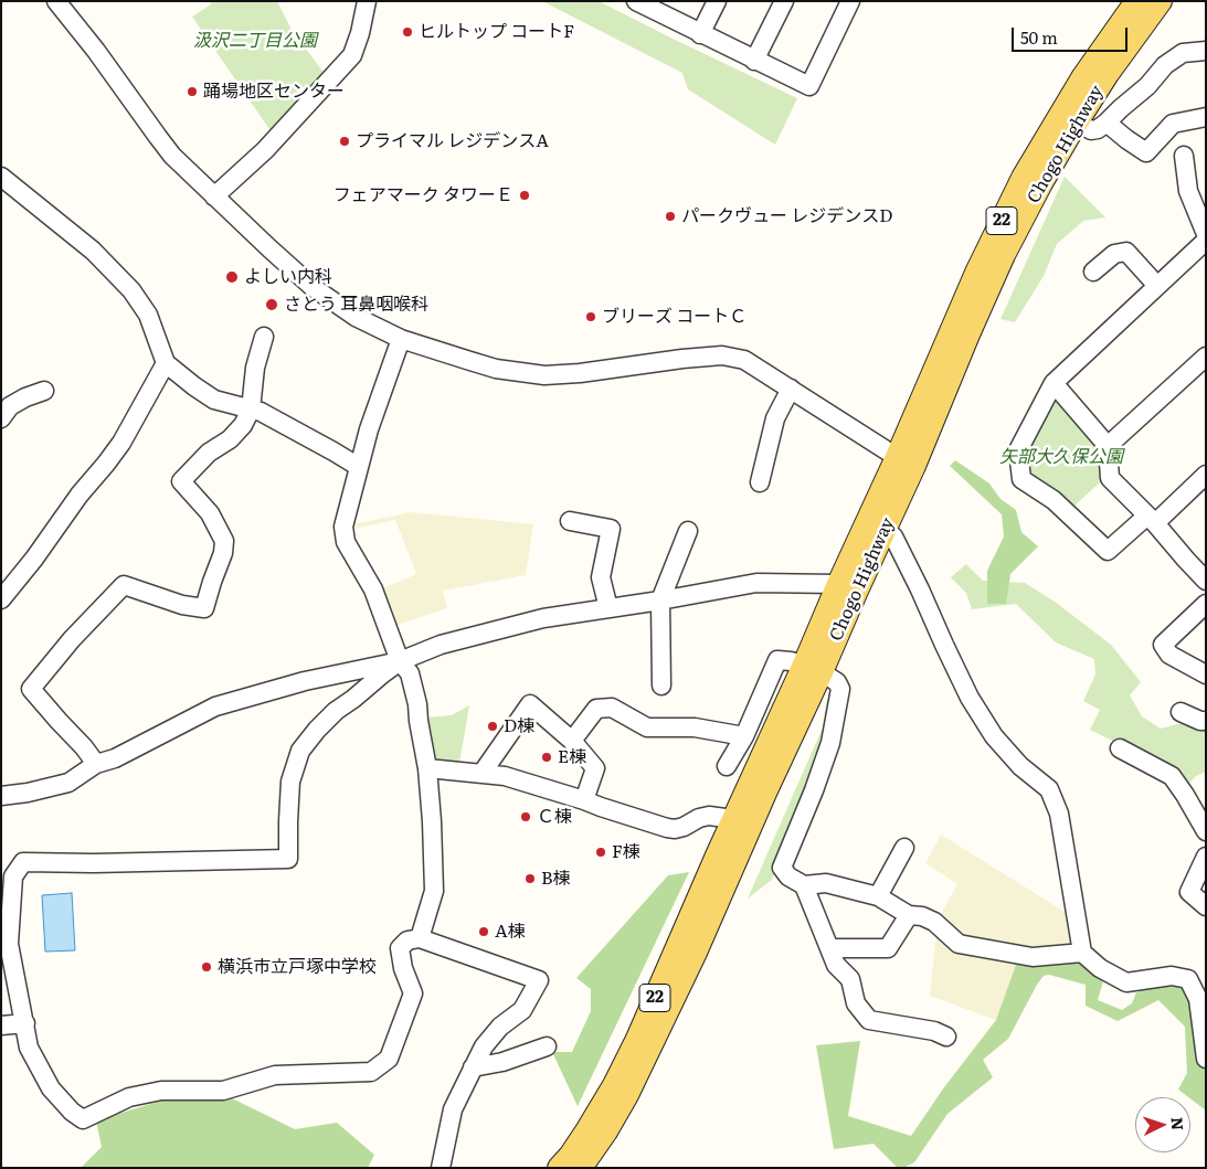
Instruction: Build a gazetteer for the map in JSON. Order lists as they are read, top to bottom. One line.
{"streets":{"main road":["Chogo Highway","22"]},"parks":["汲沢二丁目公園","矢部大久保公園"],"places":["ヒルトップ コートF","踊場地区センター","プライマル レジデンスA","フェアマーク タワーＥ","パークヴュー レジデンスD","よしい内科","さとう 耳鼻咽喉科","ブリーズ コートＣ","D棟","E棟","Ｃ棟","F棟","B棟","A棟","横浜市立戸塚中学校"],"scale_bar":"50 m","north":"right"}
